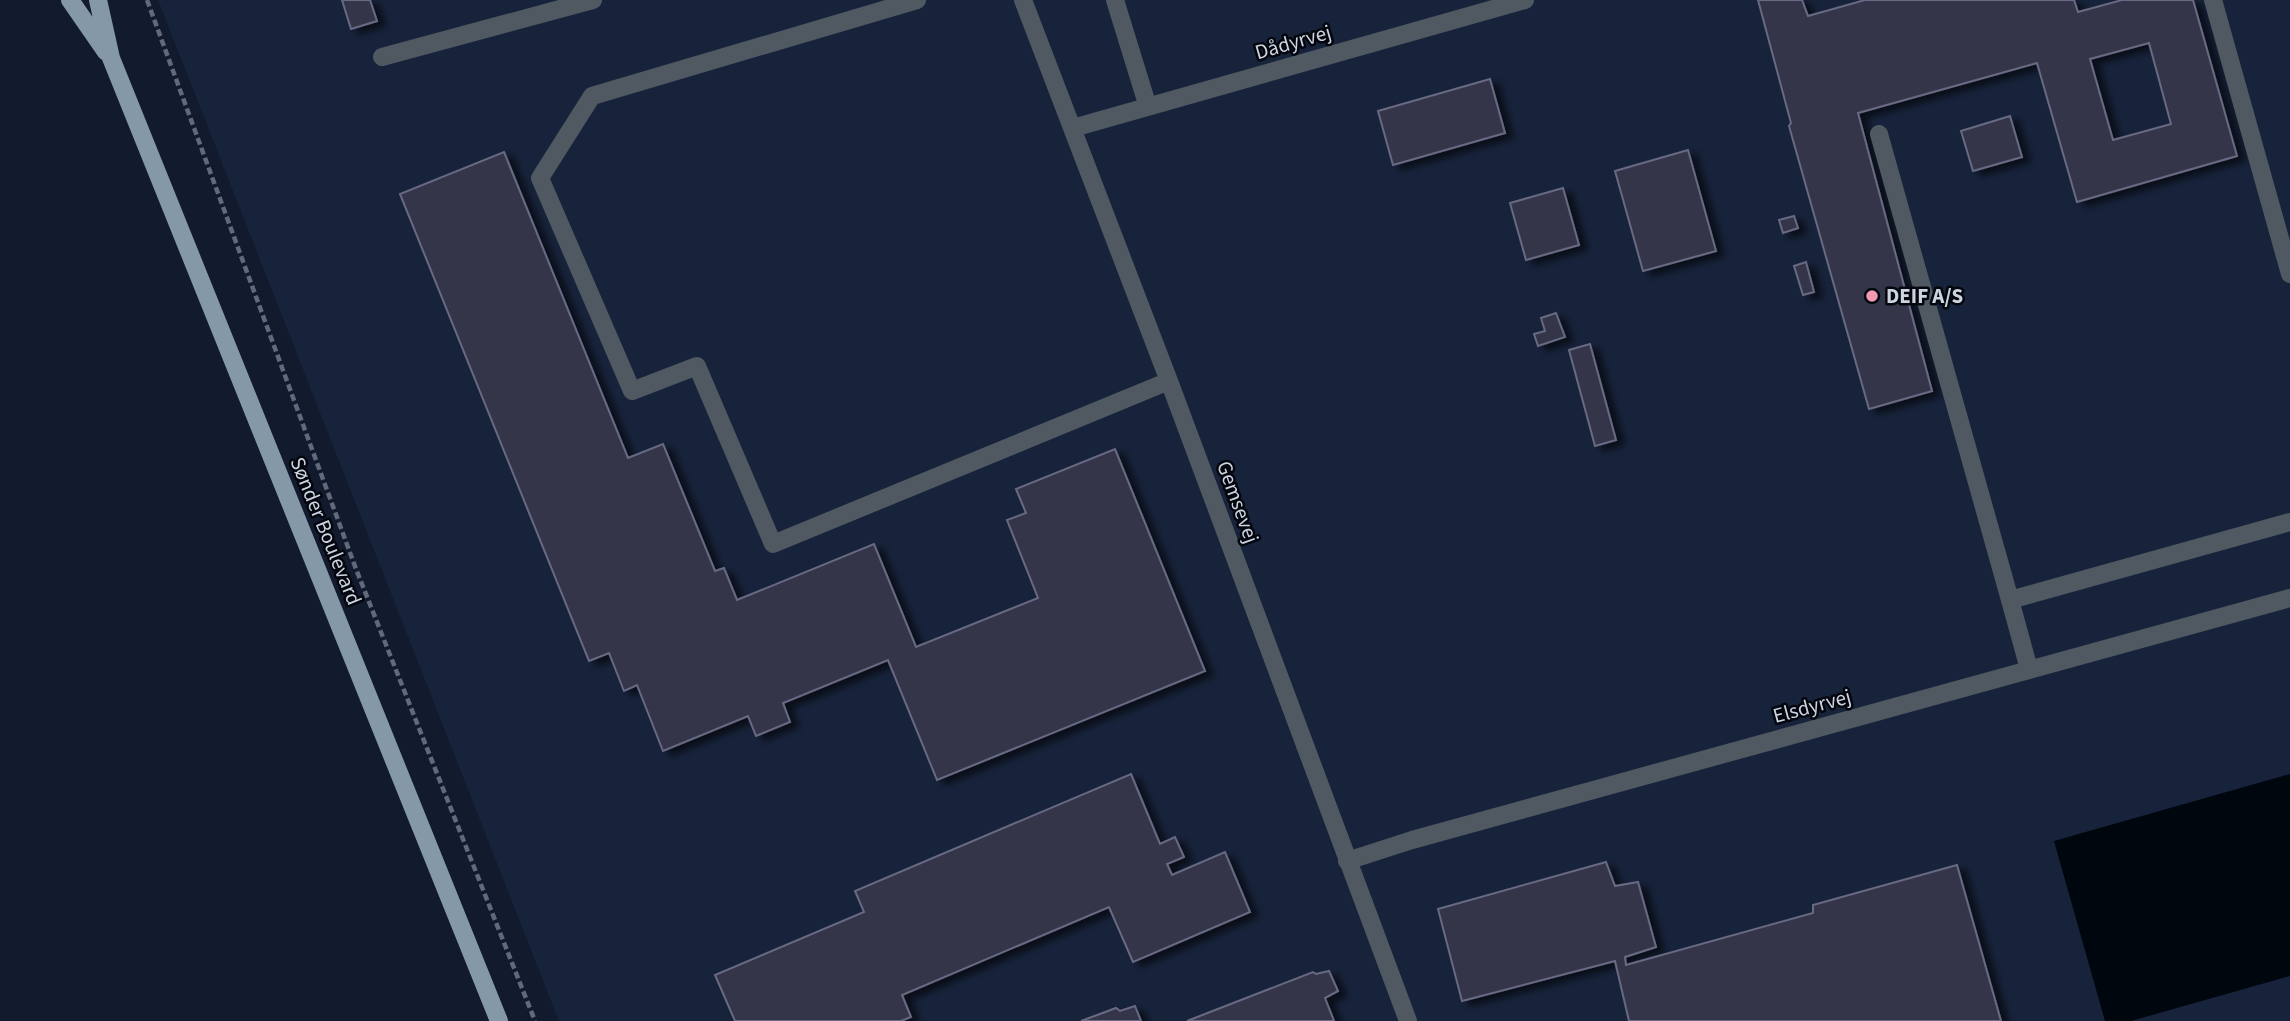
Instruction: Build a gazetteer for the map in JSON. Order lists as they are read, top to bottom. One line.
{"streets":{"main road":["Sønder Boulevard"],"street":["Dådyrvej","Gemsevej","Elsdyrvej"]},"crossings":[["Dådyrvej","Gemsevej"],["Gemsevej","Elsdyrvej"]],"places":["DEIF A/S"]}
